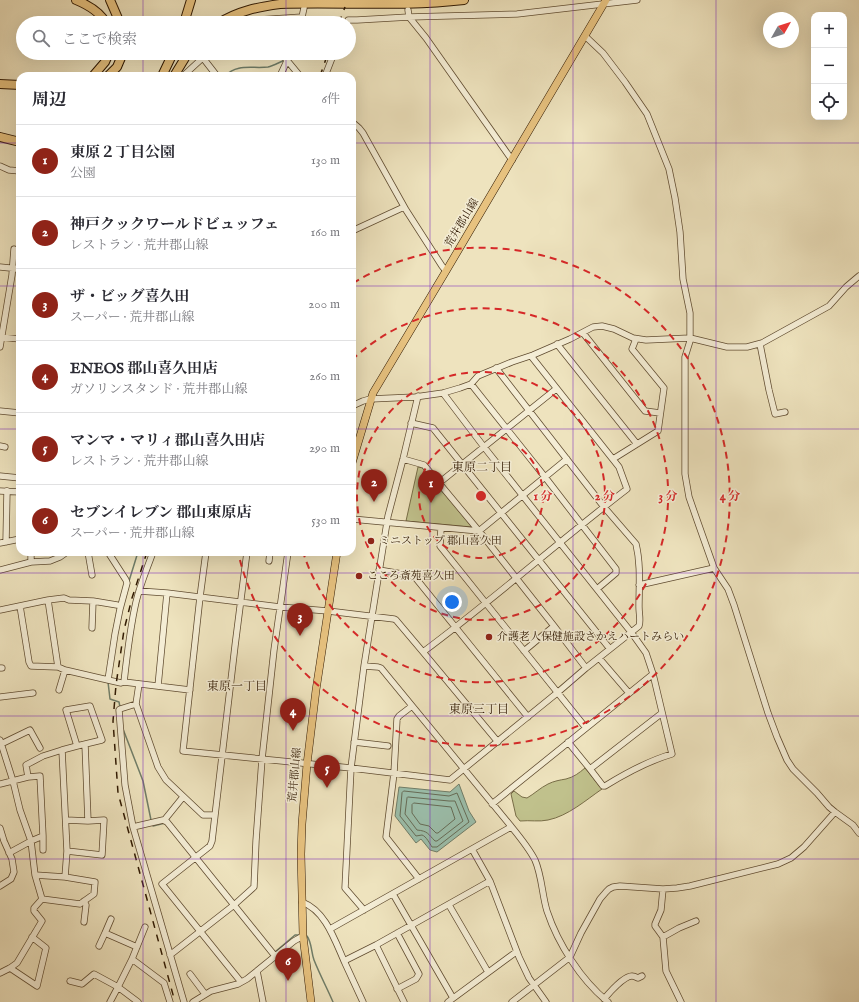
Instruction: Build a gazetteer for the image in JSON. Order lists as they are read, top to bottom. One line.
{"streets":{"main road":["荒井郡山線"]},"districts":["東原二丁目","東原一丁目","東原三丁目"],"places":["ミニストップ 郡山喜久田","こころ斎苑喜久田","介護老人保健施設さかえハートみらい"],"north":"top right","page":{"map_buttons":["+","−"],"search":"ここで検索","heading":["周辺","6件"],"list":[{"mark":"1","name":"東原２丁目公園","note":"公園","value":"130 m"},{"mark":"2","name":"神戸クックワールドビュッフェ","note":"レストラン · 荒井郡山線","value":"160 m"},{"mark":"3","name":"ザ・ビッグ喜久田","note":"スーパー · 荒井郡山線","value":"200 m"},{"mark":"4","name":"ENEOS 郡山喜久田店","note":"ガソリンスタンド · 荒井郡山線","value":"260 m"},{"mark":"5","name":"マンマ・マリィ郡山喜久田店","note":"レストラン · 荒井郡山線","value":"290 m"},{"mark":"6","name":"セブンイレブン 郡山東原店","note":"スーパー · 荒井郡山線","value":"530 m"}],"pins":["2","1","3","4","5","6"]},"rings":["1 分","2 分","3 分","4 分"]}
